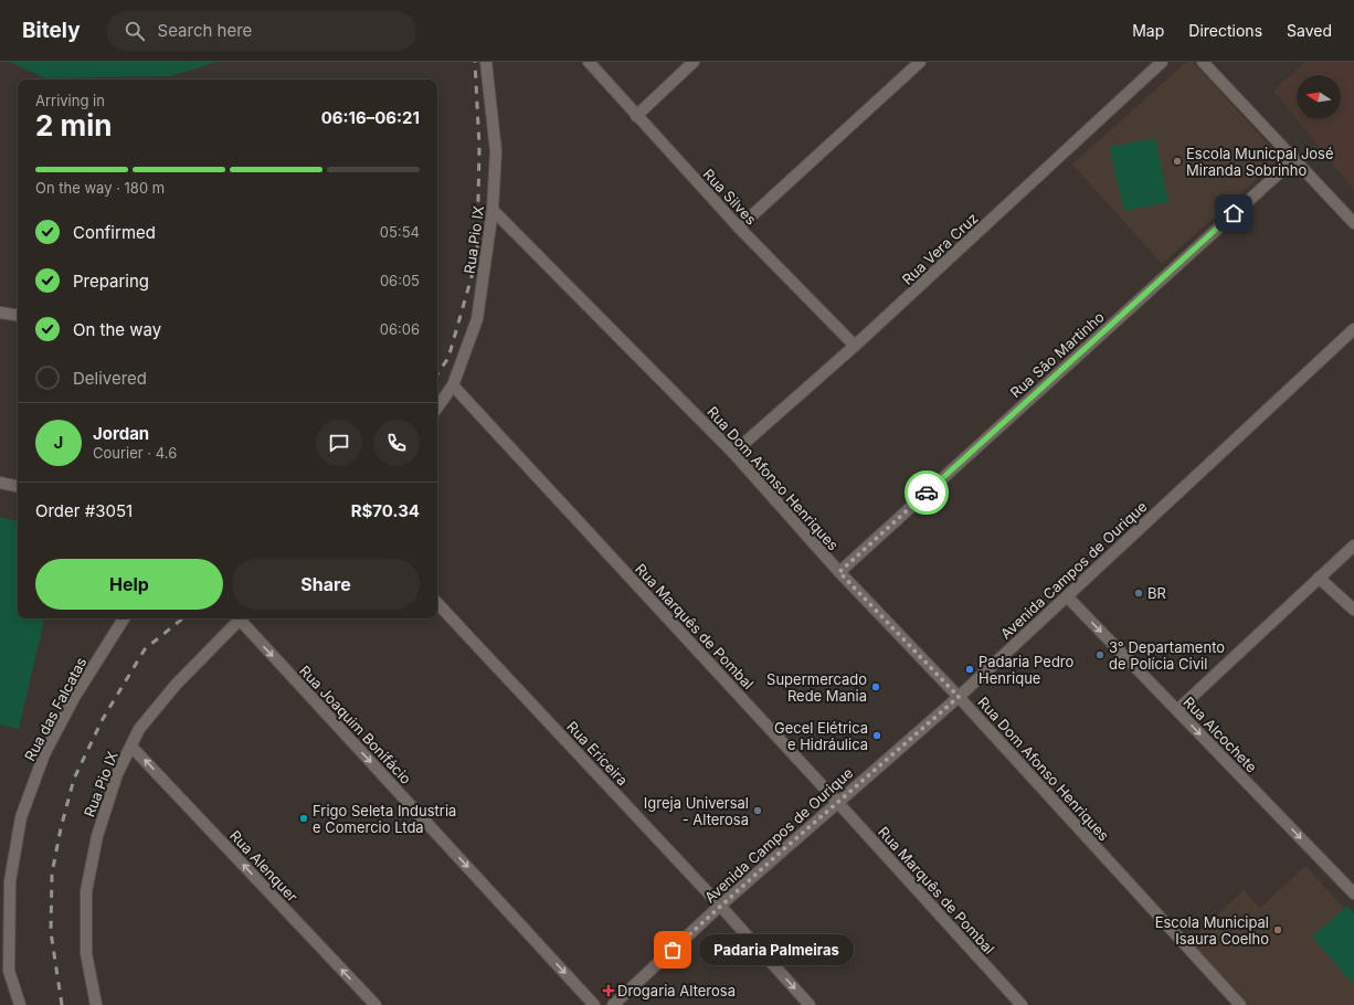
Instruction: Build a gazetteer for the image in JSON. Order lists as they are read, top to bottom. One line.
{"streets":{"street":["Rua Silves","Rua Pio IX","Rua Vera Cruz","Rua São Martinho","Rua Dom Afonso Henriques","Avenida Campos de Ourique","Rua Marquês de Pombal","Rua das Falcatas","Rua Joaquim Bonifácio","Rua Alcochete","Rua Ericeira","Rua Alenquer"]},"crossings":[["Rua Silves","Rua Vera Cruz"],["Rua Pio IX","Rua Dom Afonso Henriques"],["Rua Pio IX","Rua Marquês de Pombal"],["Rua Pio IX","Rua Alenquer"],["Rua Vera Cruz","Rua Dom Afonso Henriques"],["Rua São Martinho","Rua Dom Afonso Henriques"],["Rua Dom Afonso Henriques","Avenida Campos de Ourique"],["Avenida Campos de Ourique","Rua Marquês de Pombal"],["Avenida Campos de Ourique","Rua Alcochete"],["Avenida Campos de Ourique","Rua Ericeira"]],"one_way":["Rua Joaquim Bonifácio","Rua Alcochete","Rua Alenquer"],"places":{"other":["Escola Municpal José Miranda Sobrinho","BR","3° Departamento de Polícia Civil","Padaria Pedro Henrique","Supermercado Rede Mania","Gecel Elétrica e Hidráulica","Igreja Universal - Alterosa","Frigo Seleta Industria e Comercio Ltda","Escola Municipal Isaura Coelho","Padaria Palmeiras"],"health":["Drogaria Alterosa"]},"north":"left","page":{"header":"Bitely","search":"Search here","nav":["Map","Directions","Saved"],"heading":["2 min","Arriving in","06:16–06:21"],"panel":["Jordan","Courier · 4.6","Order #3051","R$70.34"],"bar":"On the way · 180 m","list":[["Confirmed","05:54"],["Preparing","06:05"],["On the way","06:06"],"Delivered"],"round":"J","buttons":["Help","Share"],"bubble":"Padaria Palmeiras"}}
